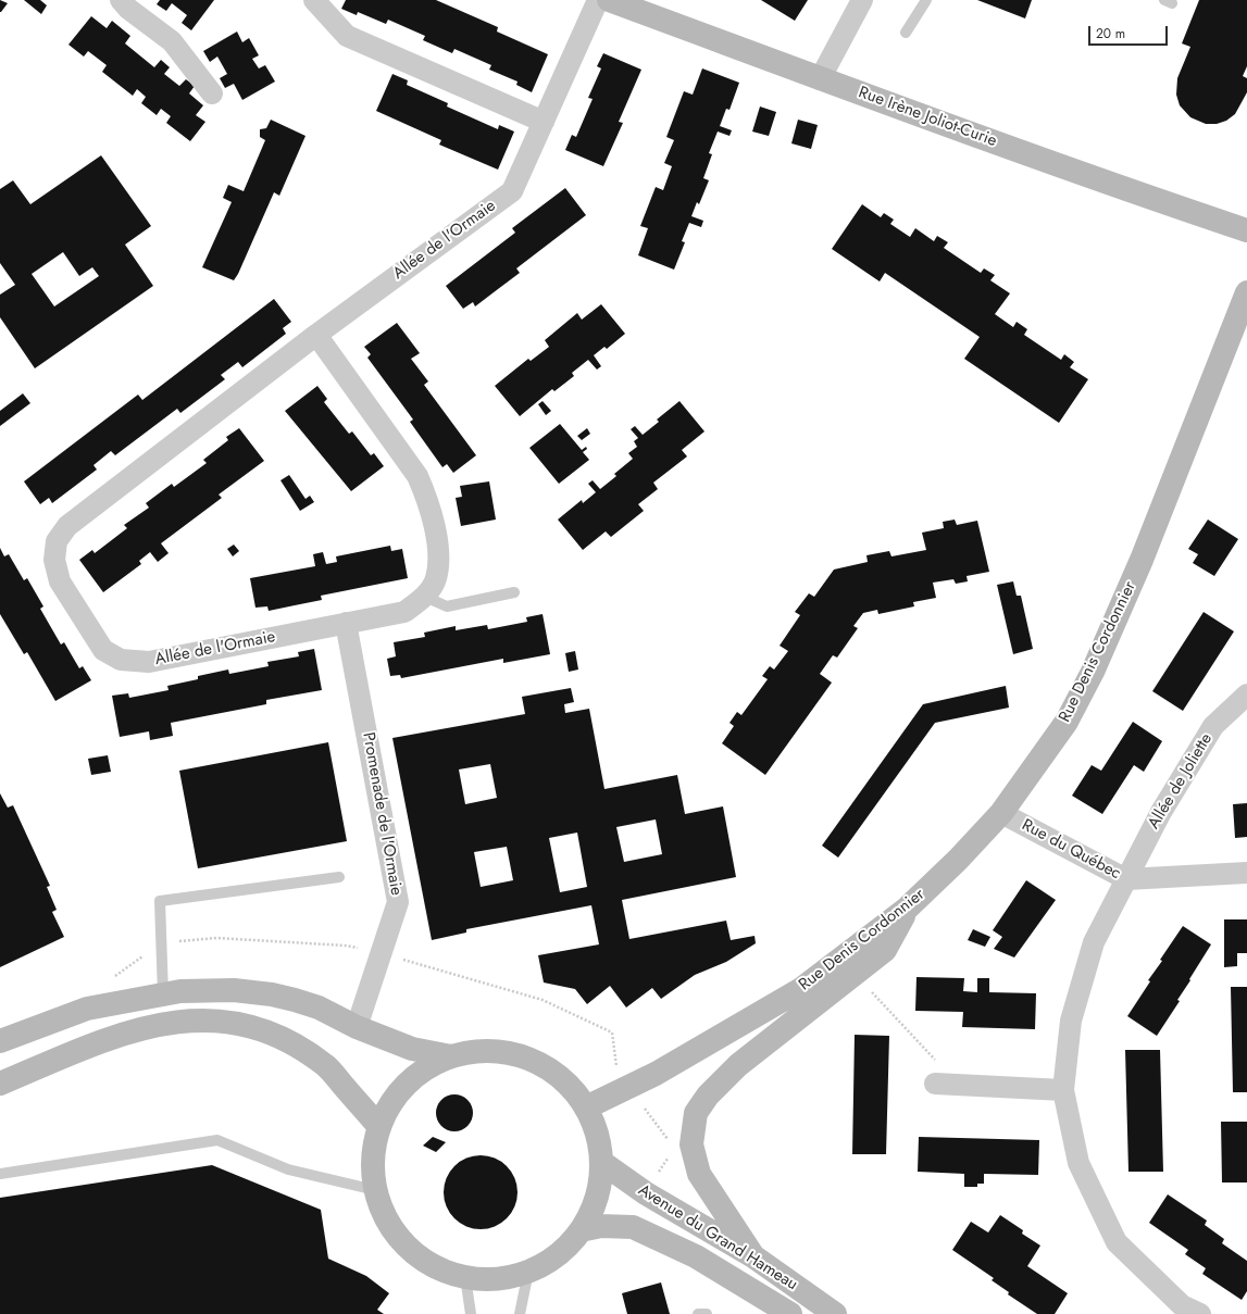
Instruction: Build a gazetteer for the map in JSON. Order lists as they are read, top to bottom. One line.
{"streets":{"street":["Rue Irène Joliot-Curie","Allée de l'Ormaie","Rue Denis Cordonnier","Allée de Joliette","Promenade de l'Ormaie","Rue du Québec","Avenue du Grand Hameau"]},"crossings":[["Allée de l'Ormaie","Promenade de l'Ormaie"],["Rue Denis Cordonnier","Rue du Québec"],["Allée de Joliette","Rue du Québec"]],"scale_bar":"20 m"}
